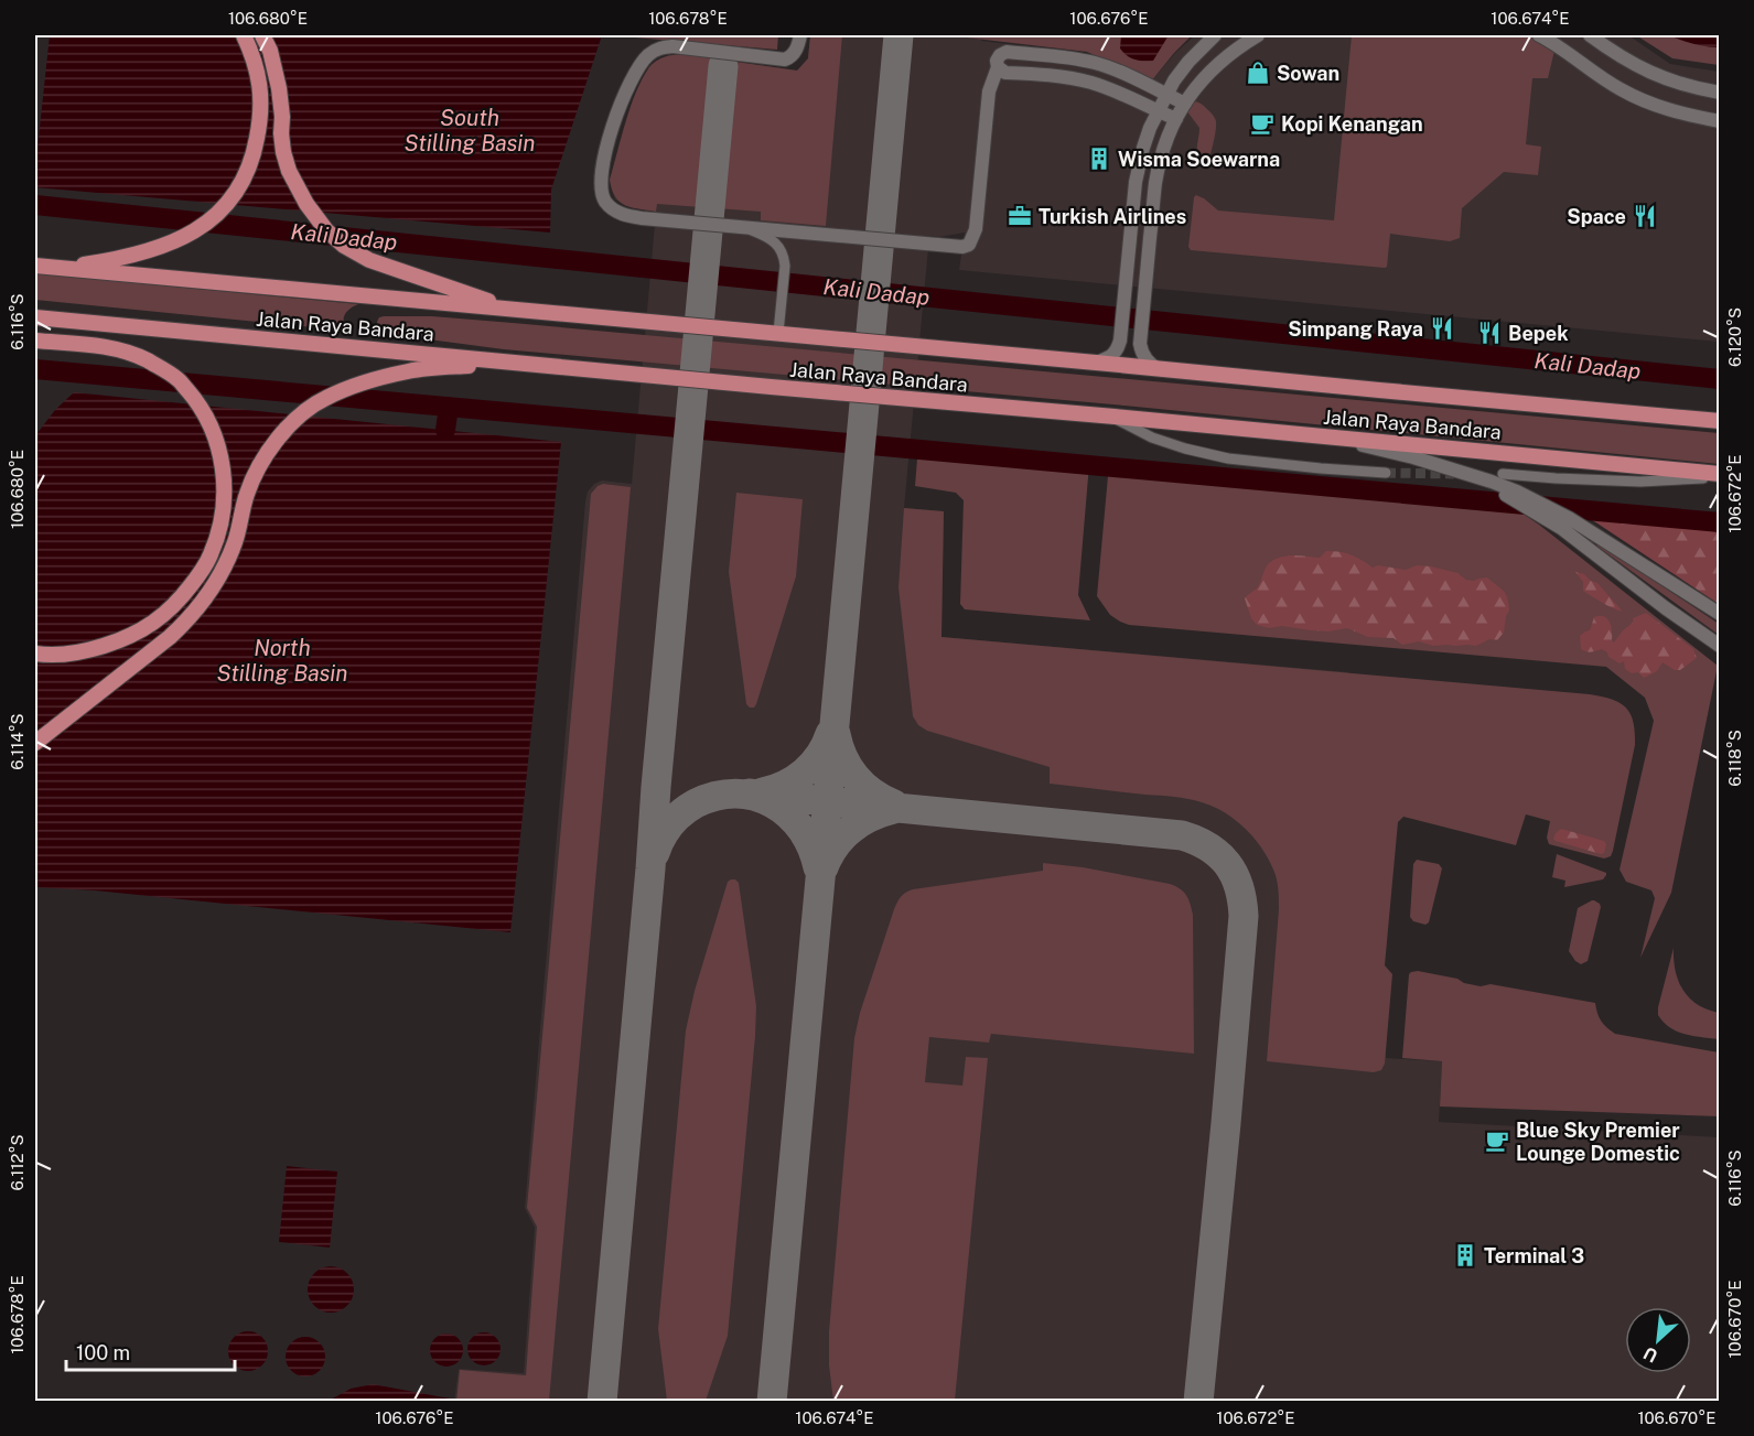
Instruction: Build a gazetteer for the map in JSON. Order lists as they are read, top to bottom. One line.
{"streets":{"main road":["Jalan Raya Bandara"]},"water":["South Stilling Basin","Kali Dadap","North Stilling Basin"],"places":{"shop":["Sowan"],"cafe":["Kopi Kenangan","Blue Sky Premier Lounge Domestic"],"building":["Wisma Soewarna","Terminal 3"],"office":["Turkish Airlines"],"restaurant":["Space","Simpang Raya","Bepek"]},"scale_bar":"100 m","north":"bottom left","coordinates":["106.680°E","106.678°E","106.676°E","106.674°E","6.116°S","6.120°S","106.672°E","6.114°S","6.118°S","6.112°S","106.670°E"]}
